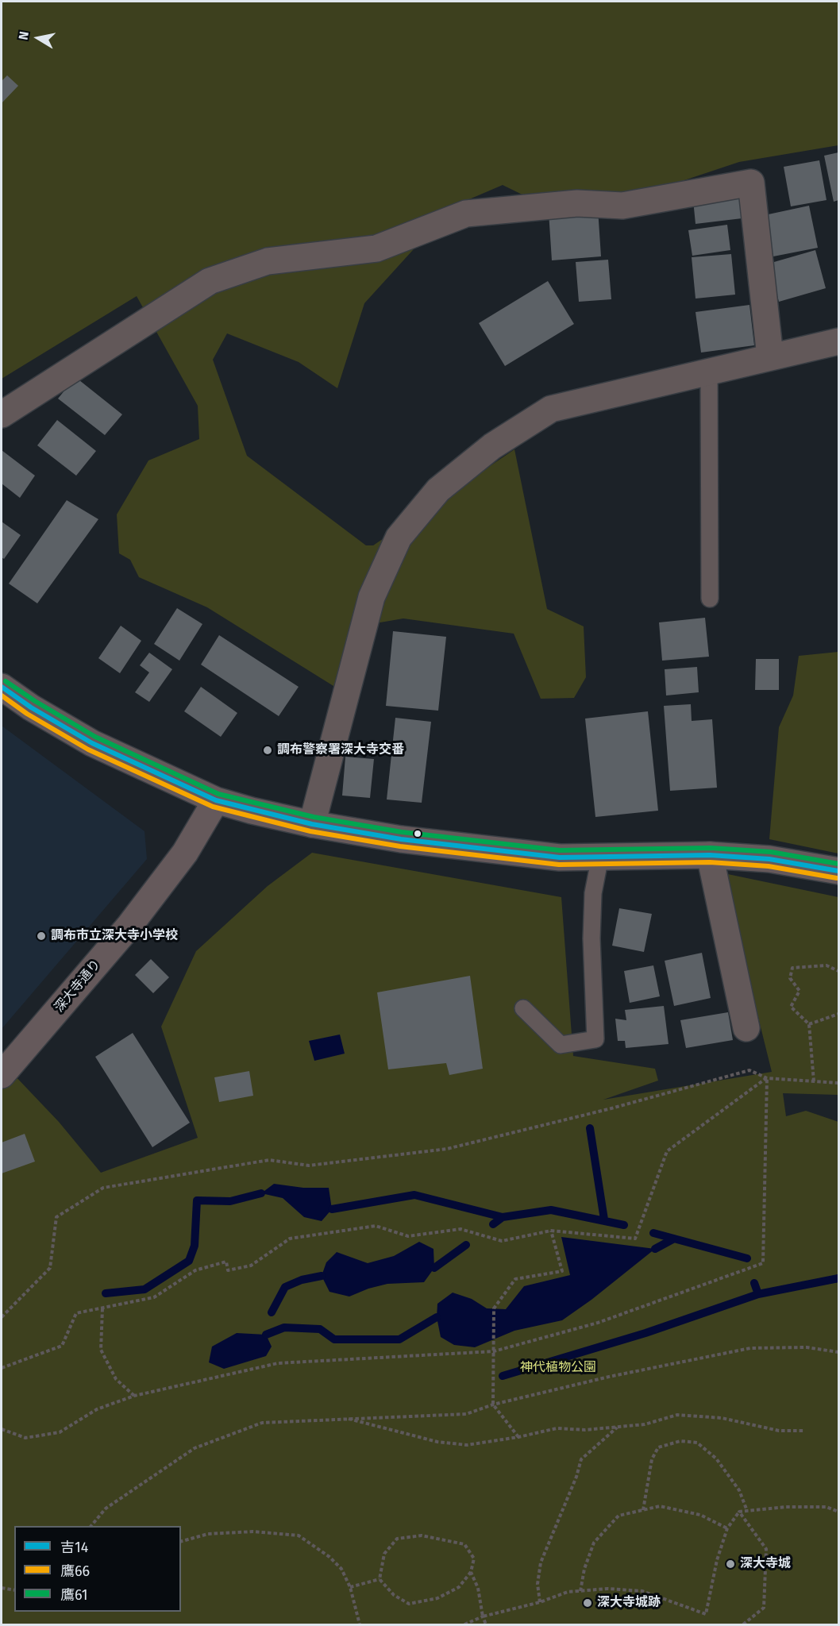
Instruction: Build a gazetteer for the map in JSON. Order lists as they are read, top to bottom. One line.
{"streets":{"main road":["深大寺通り"]},"parks":["神代植物公園"],"places":["調布警察署深大寺交番","調布市立深大寺小学校","深大寺城","深大寺城跡"],"lines":["transit line 鷹61","transit line 吉14","transit line 鷹66"],"legend":["吉14","鷹66","鷹61"],"north":"left"}
